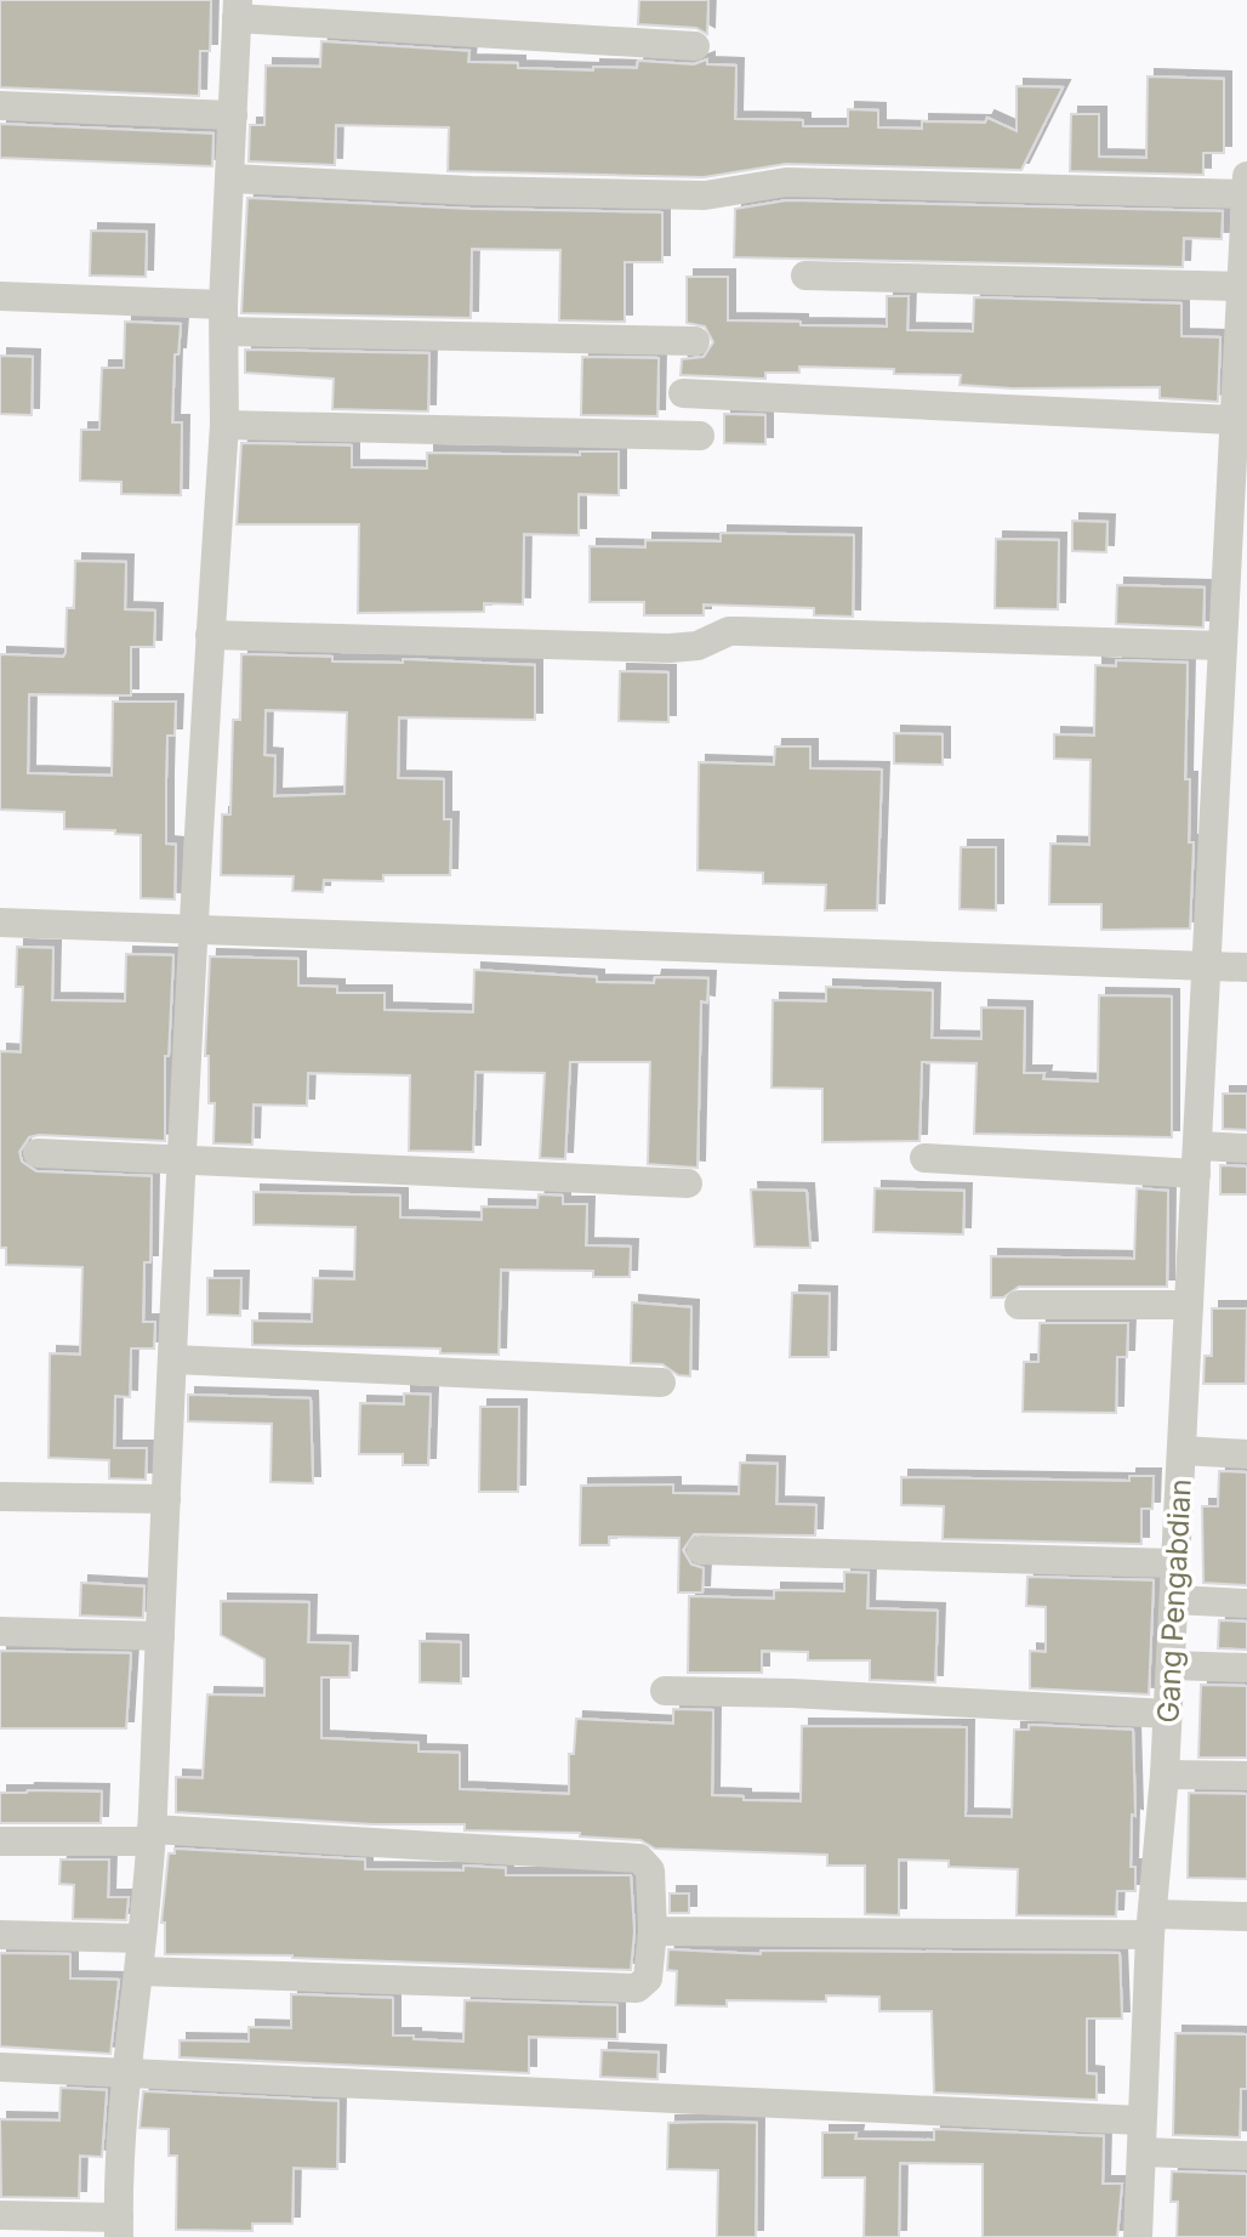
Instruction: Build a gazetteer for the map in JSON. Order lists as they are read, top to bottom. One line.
{"streets":{"street":["Gang Pengabdian"]}}
